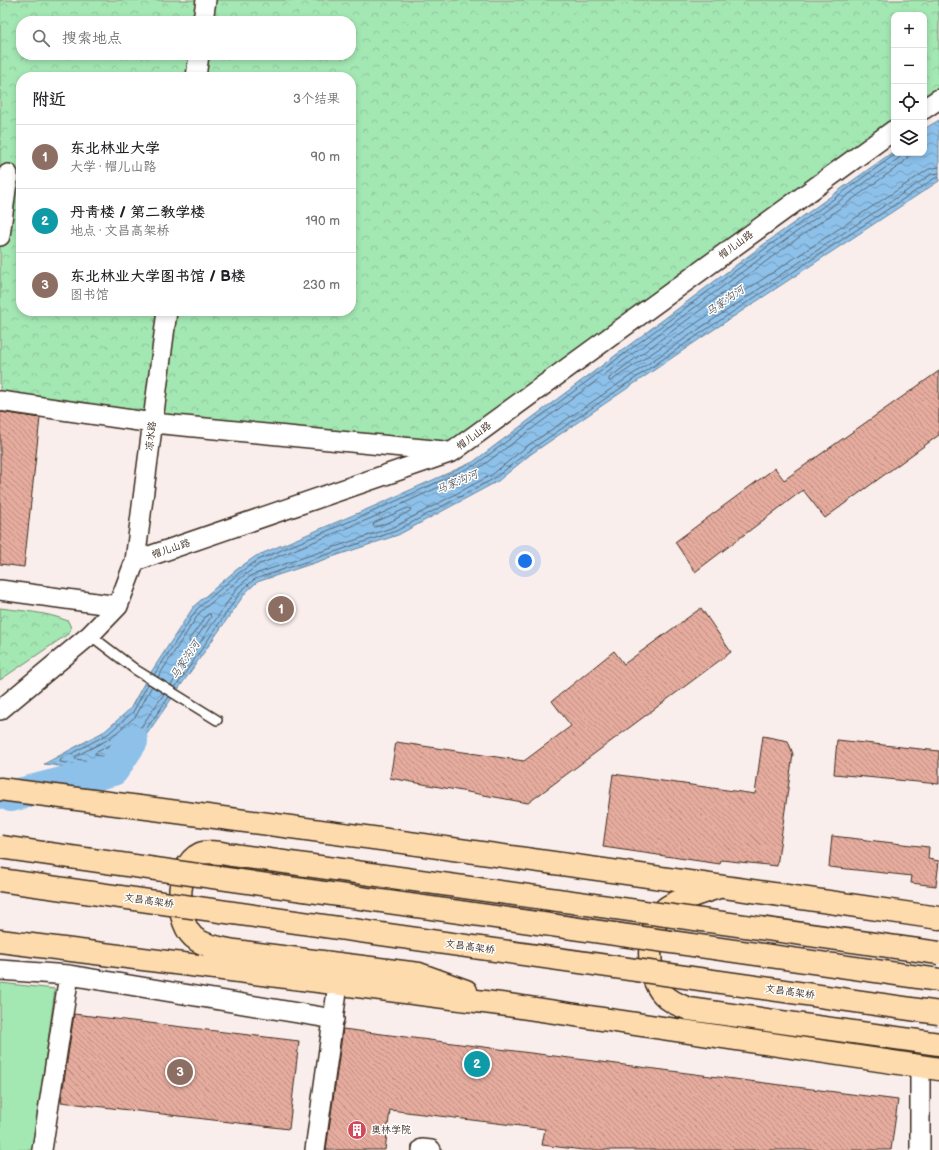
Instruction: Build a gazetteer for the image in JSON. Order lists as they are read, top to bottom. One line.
{"streets":{"main road":["文昌高架桥"],"street":["帽儿山路","凉水路"]},"crossings":[["帽儿山路","凉水路"]],"water":["马家沟河"],"places":{"building":["奥林学院"]},"page":{"map_buttons":["+","−"],"search":"搜索地点","heading":["附近","3个结果"],"list":[{"mark":"1","name":"东北林业大学","note":"大学 · 帽儿山路","value":"90 m"},{"mark":"2","name":"丹青楼 / 第二教学楼","note":"地点 · 文昌高架桥","value":"190 m"},{"mark":"3","name":"东北林业大学图书馆 / B楼","note":"图书馆","value":"230 m"}],"pins":["1","2","3"]}}
